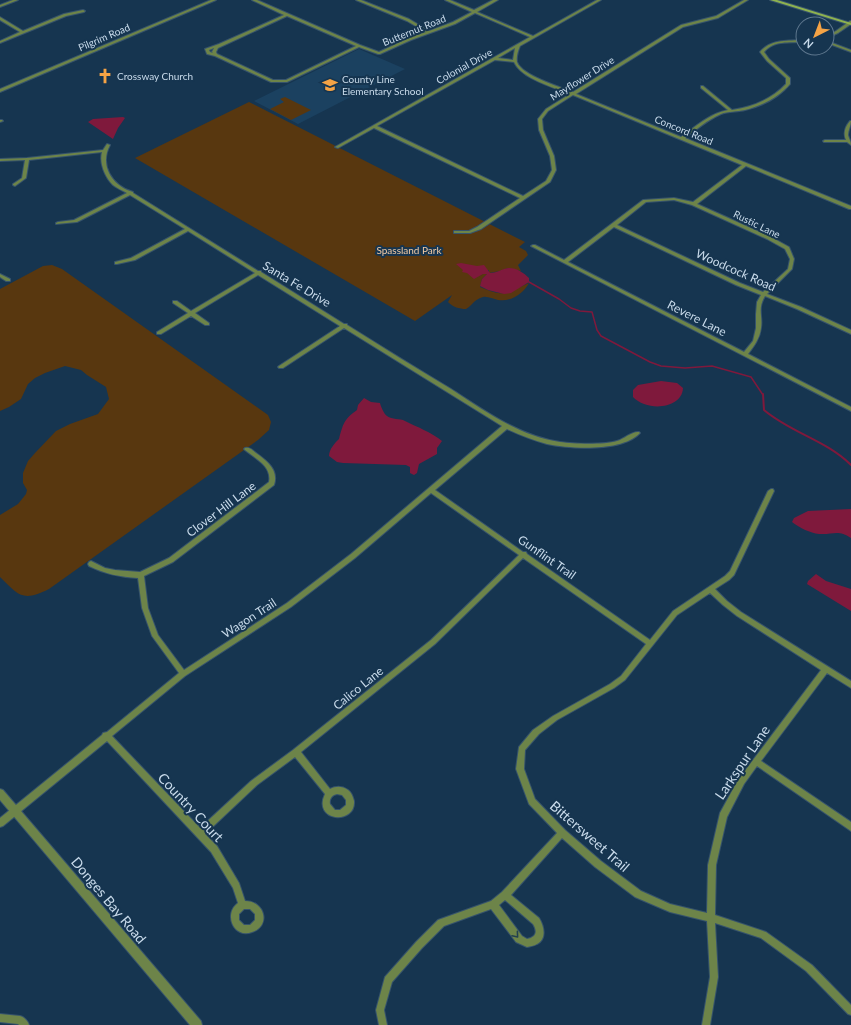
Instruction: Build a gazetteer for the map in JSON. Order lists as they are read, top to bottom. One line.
{"streets":{"street":["Butternut Road","Pilgrim Road","Colonial Drive","Mayflower Drive","Concord Road","Rustic Lane","Woodcock Road","Santa Fe Drive","Revere Lane","Clover Hill Lane","Gunflint Trail","Wagon Trail","Calico Lane","Larkspur Lane","Country Court","Bittersweet Trail","Donges Bay Road"]},"crossings":[["Mayflower Drive","Concord Road"],["Rustic Lane","Woodcock Road"],["Rustic Lane","Revere Lane"],["Santa Fe Drive","Wagon Trail"],["Gunflint Trail","Wagon Trail"],["Gunflint Trail","Calico Lane"],["Gunflint Trail","Bittersweet Trail"],["Wagon Trail","Country Court"],["Wagon Trail","Donges Bay Road"],["Calico Lane","Country Court"],["Larkspur Lane","Bittersweet Trail"]],"parks":["Spassland Park"],"places":{"church":["Crossway Church"],"school or university":["County Line Elementary School"]},"north":"bottom left"}
